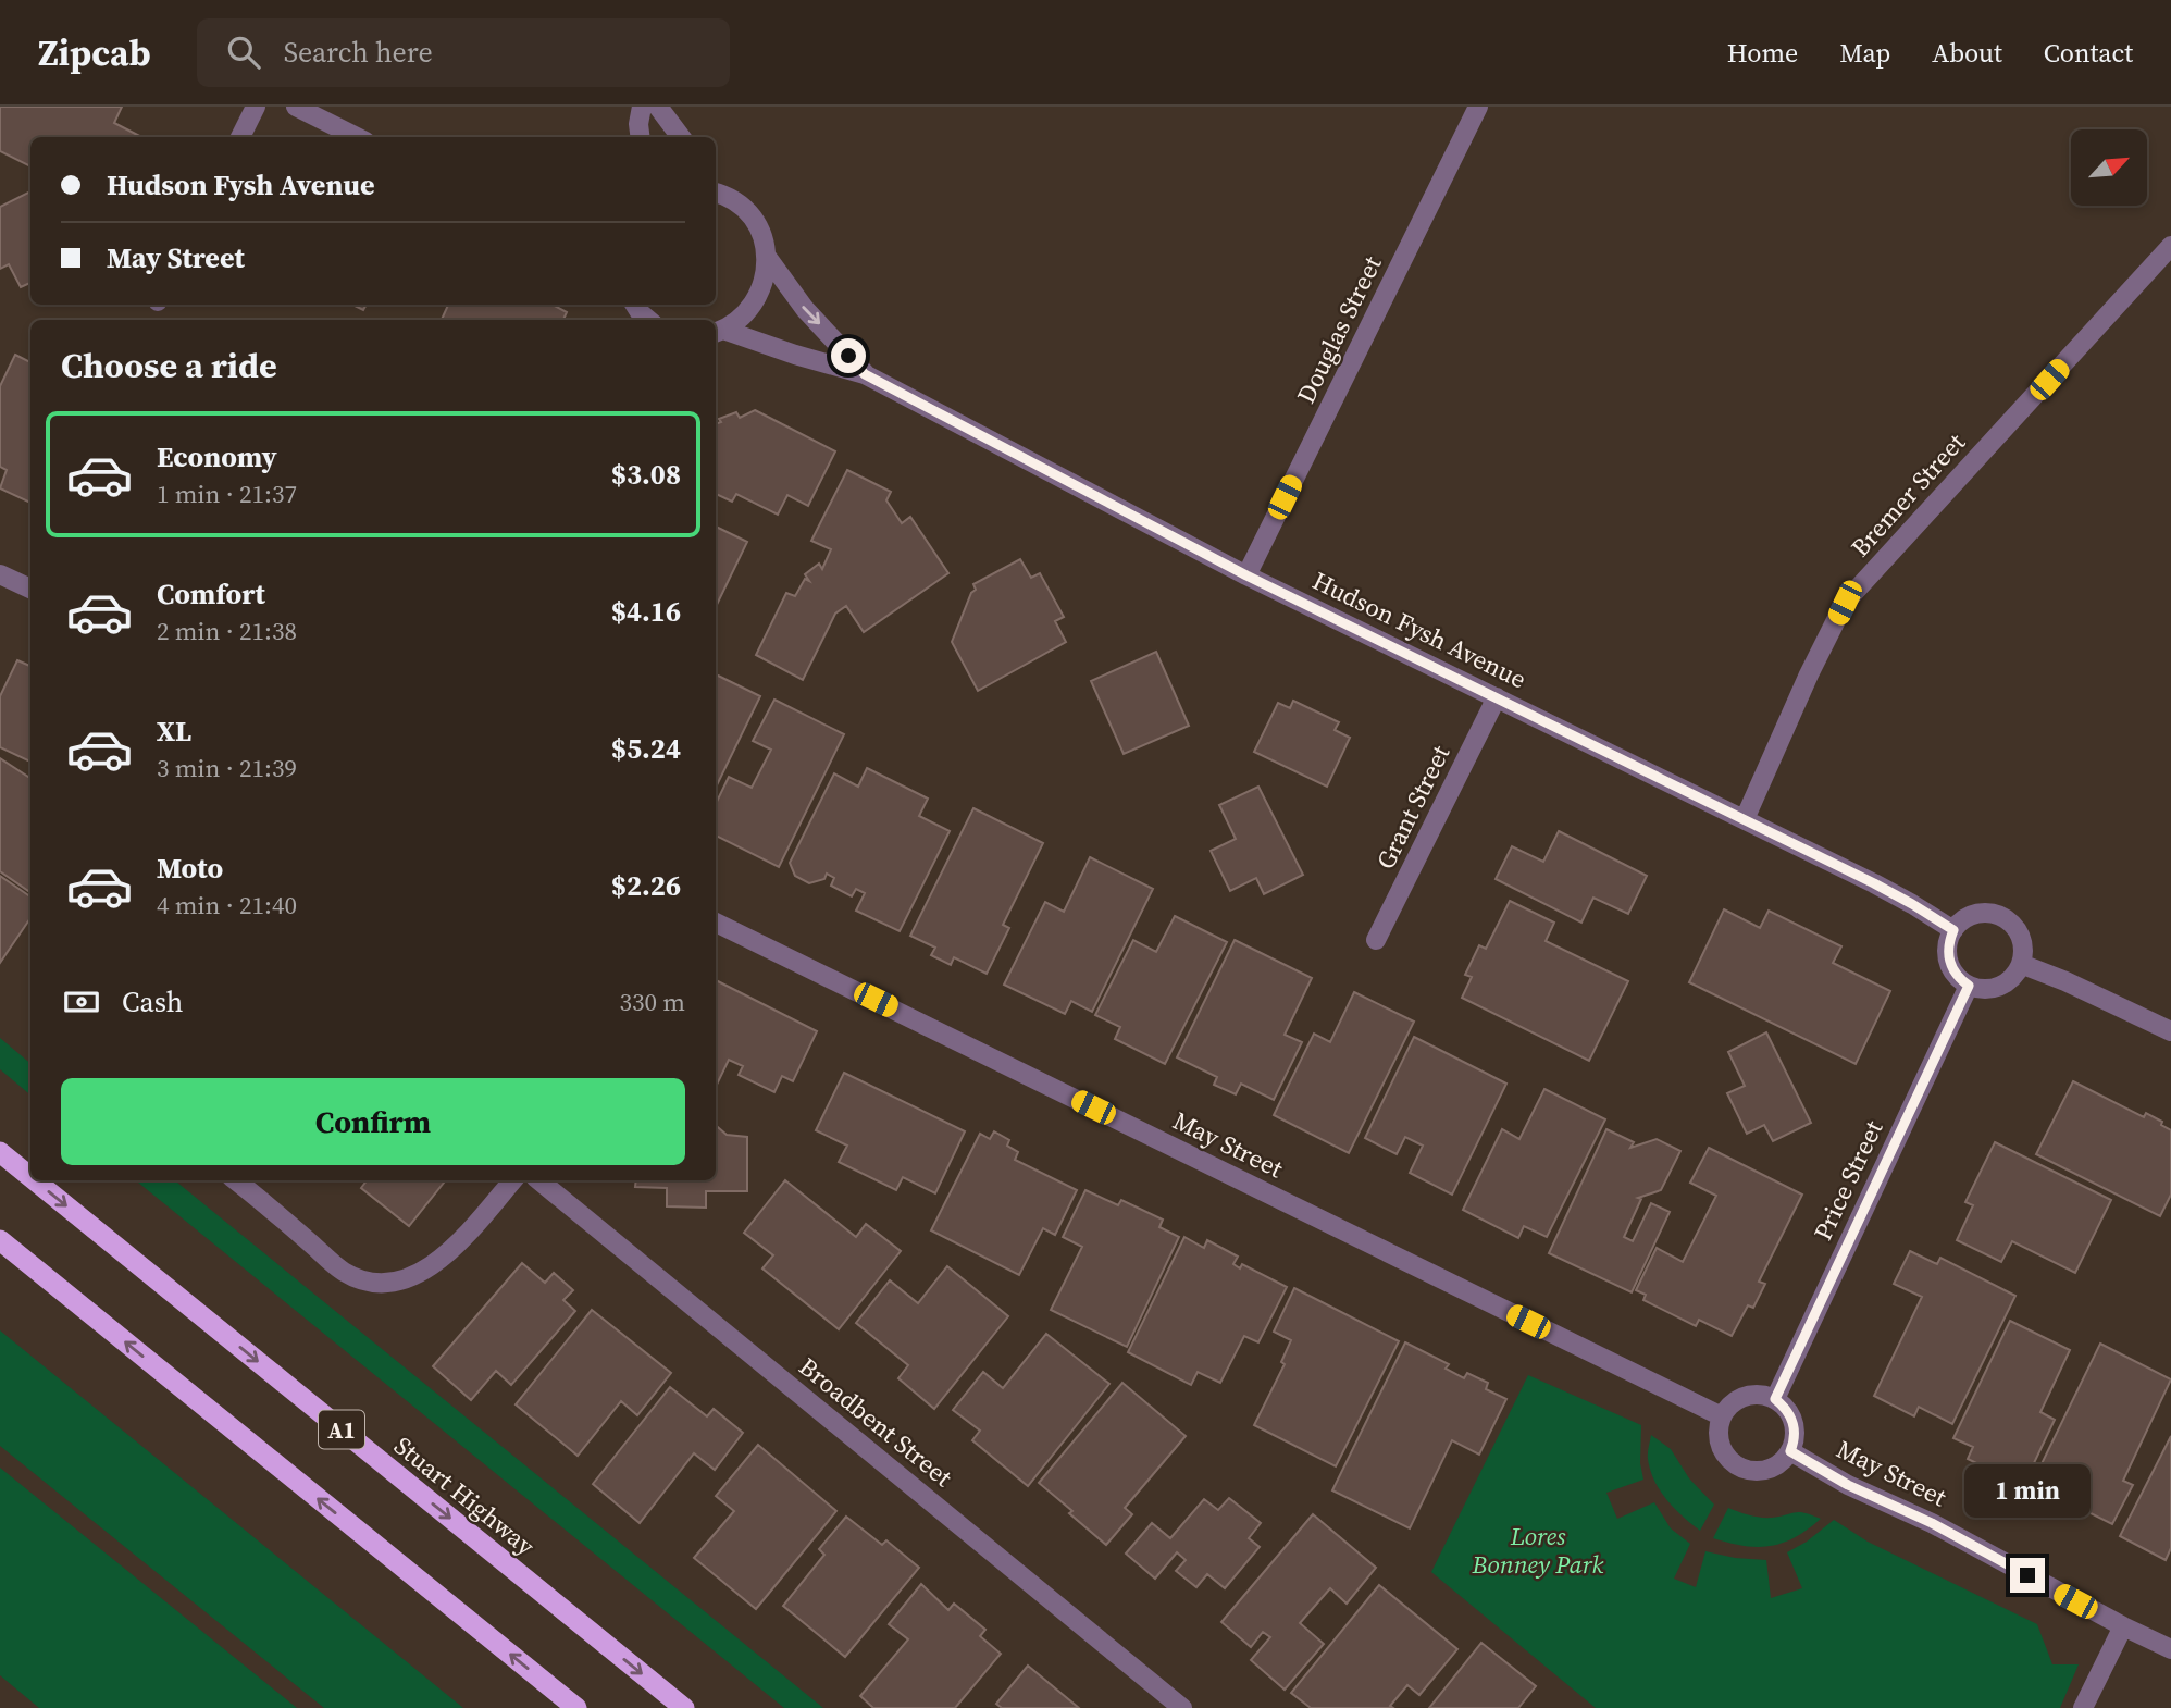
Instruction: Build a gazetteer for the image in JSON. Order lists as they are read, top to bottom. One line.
{"streets":{"highway":["A1","Stuart Highway"],"street":["Douglas Street","Bremer Street","Hudson Fysh Avenue","Grant Street","May Street","Price Street","Broadbent Street"]},"crossings":[["Douglas Street","Hudson Fysh Avenue"],["Bremer Street","Hudson Fysh Avenue"],["Hudson Fysh Avenue","Grant Street"],["Hudson Fysh Avenue","Price Street"],["May Street","Price Street"]],"parks":["Lores Bonney Park"],"north":"top right","page":{"header":"Zipcab","search":"Search here","nav":["Home","Map","About","Contact"],"banner":["Hudson Fysh Avenue","May Street"],"heading":"Choose a ride","list":[{"name":"Economy","note":"1 min · 21:37","value":"$3.08"},{"name":"Comfort","note":"2 min · 21:38","value":"$4.16"},{"name":"XL","note":"3 min · 21:39","value":"$5.24"},{"name":"Moto","note":"4 min · 21:40","value":"$2.26"}],"pay":["Cash","330 m"],"buttons":"Confirm","bubble":"1 min"}}
